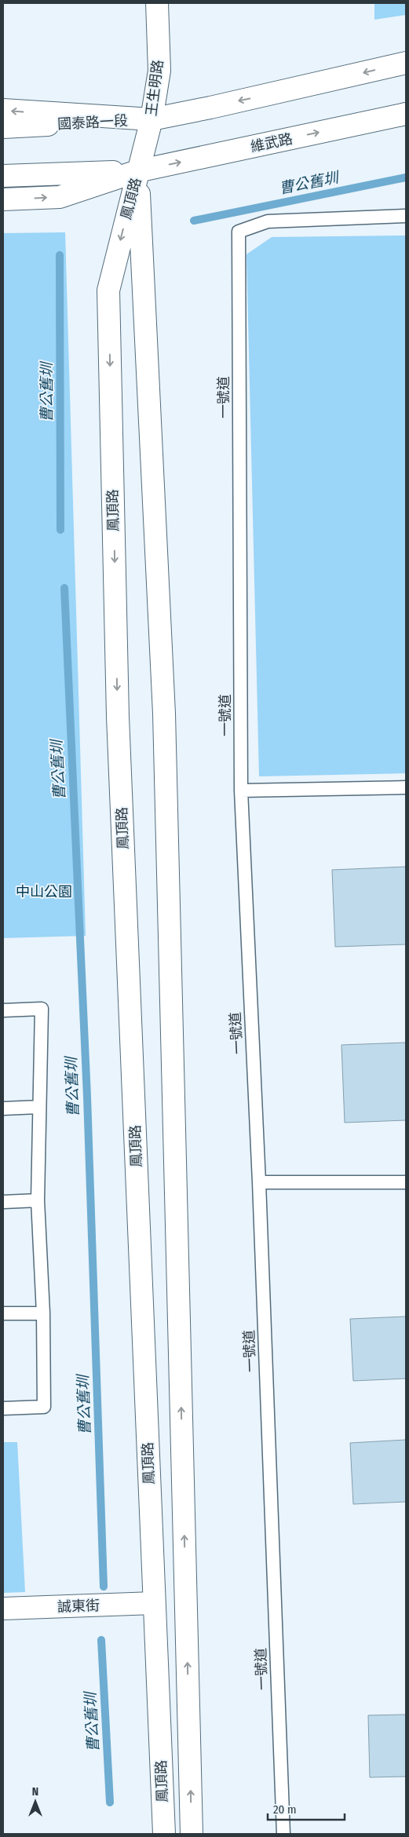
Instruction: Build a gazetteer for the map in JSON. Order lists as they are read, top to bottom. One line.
{"streets":{"main road":["王生明路","國泰路一段","維武路","鳳頂路","誠東街"],"lane":["一號道"]},"crossings":[["王生明路","國泰路一段"],["王生明路","維武路"],["王生明路","鳳頂路"],["維武路","鳳頂路"],["鳳頂路","誠東街"]],"water":["曹公舊圳"],"parks":["中山公園"],"scale_bar":"20 m","north":"top"}
